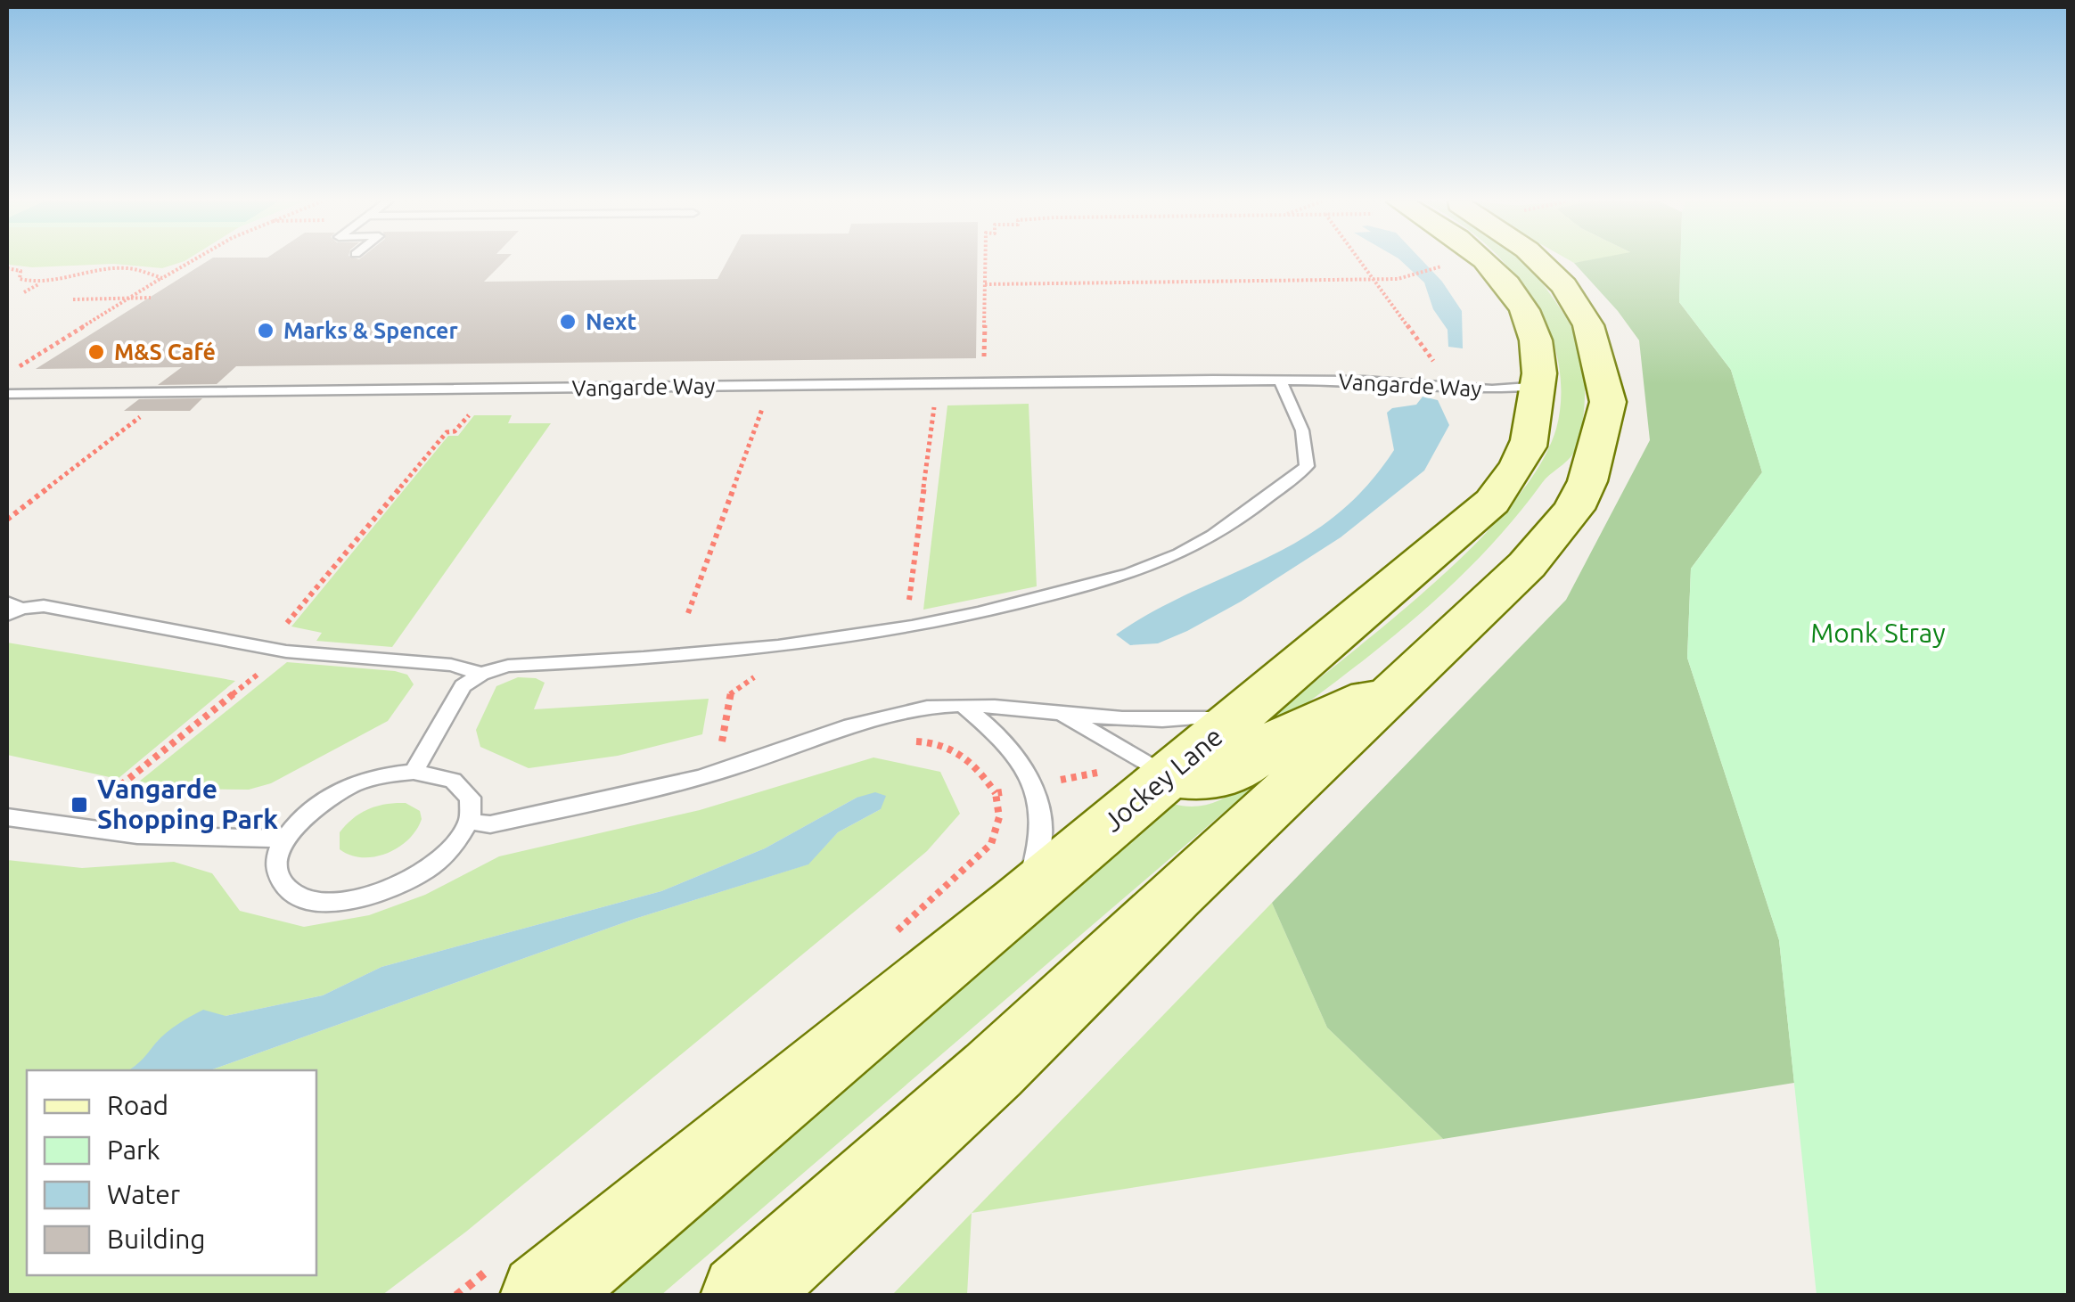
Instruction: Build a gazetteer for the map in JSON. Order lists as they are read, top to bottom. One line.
{"streets":{"street":["Jockey Lane"],"lane":["Vangarde Way"]},"crossings":[["Vangarde Way","Jockey Lane"]],"parks":["Monk Stray"],"places":{"other":["Next","Marks & Spencer","M&S Café"],"transit":["Vangarde Shopping Park"]},"legend":["Road","Park","Water","Building"]}
